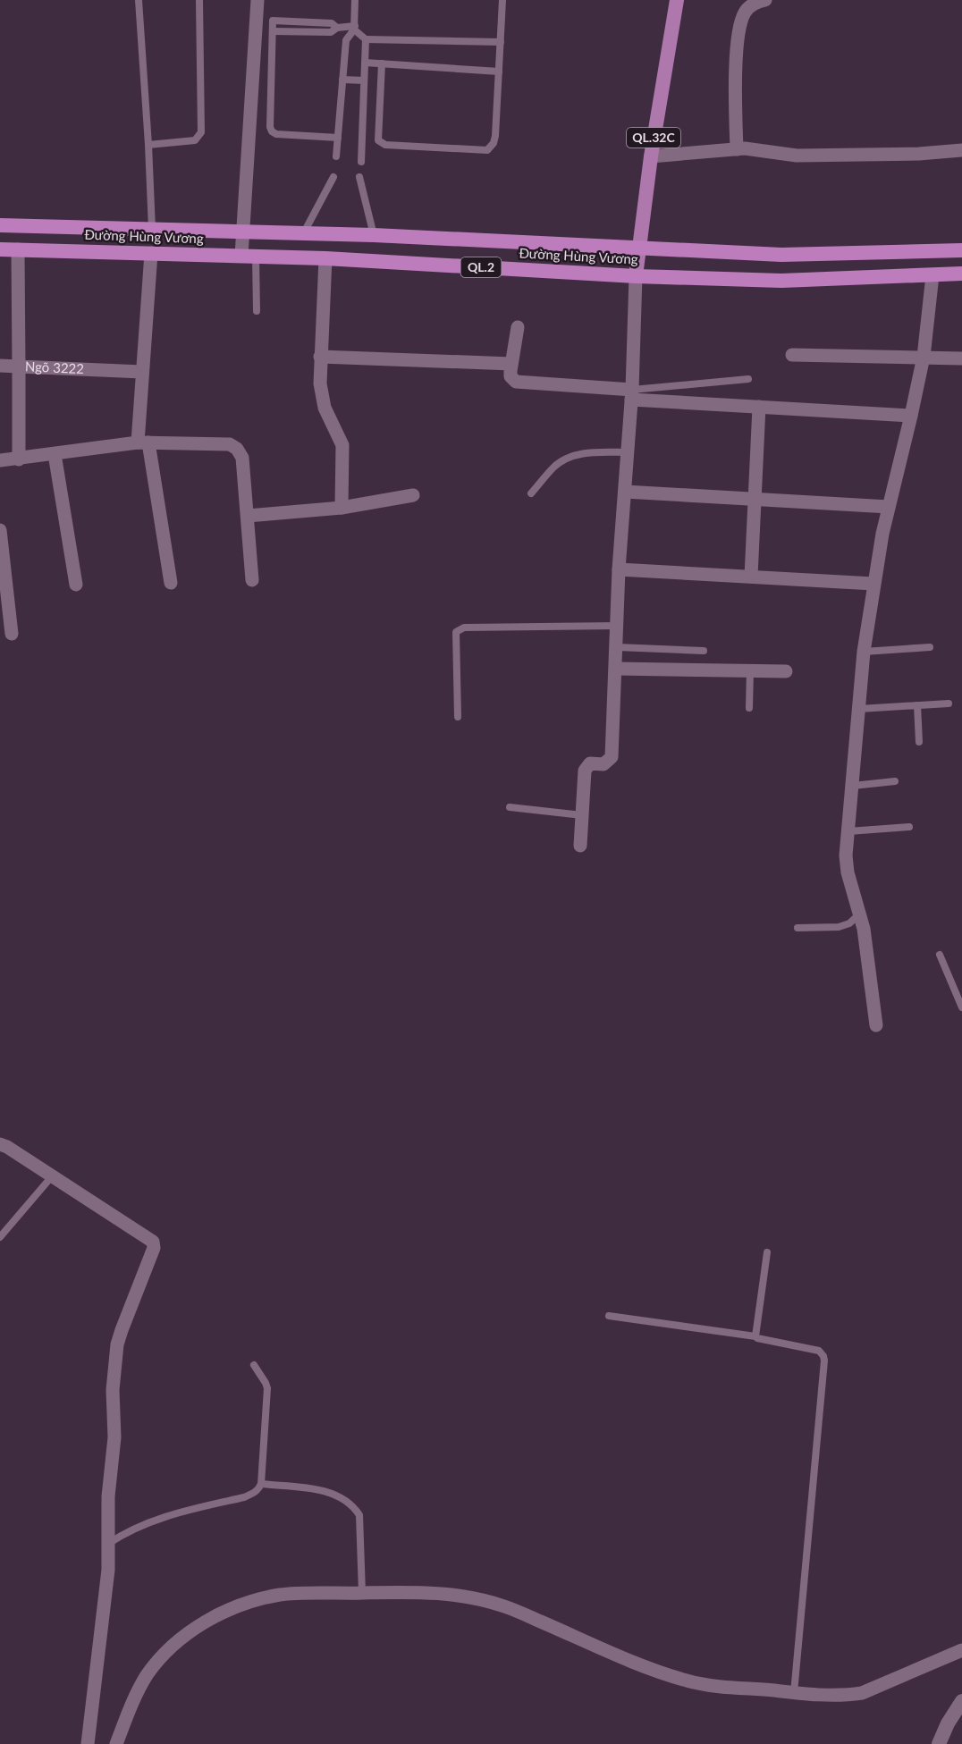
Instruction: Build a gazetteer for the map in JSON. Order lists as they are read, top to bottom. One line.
{"streets":{"highway":["Đường Hùng Vương","QL.2"],"main road":["QL.32C"],"street":["Ngõ 3222"]},"crossings":[["QL.32C","Đường Hùng Vương"],["Đường Hùng Vương","Ngõ 3222"]]}
